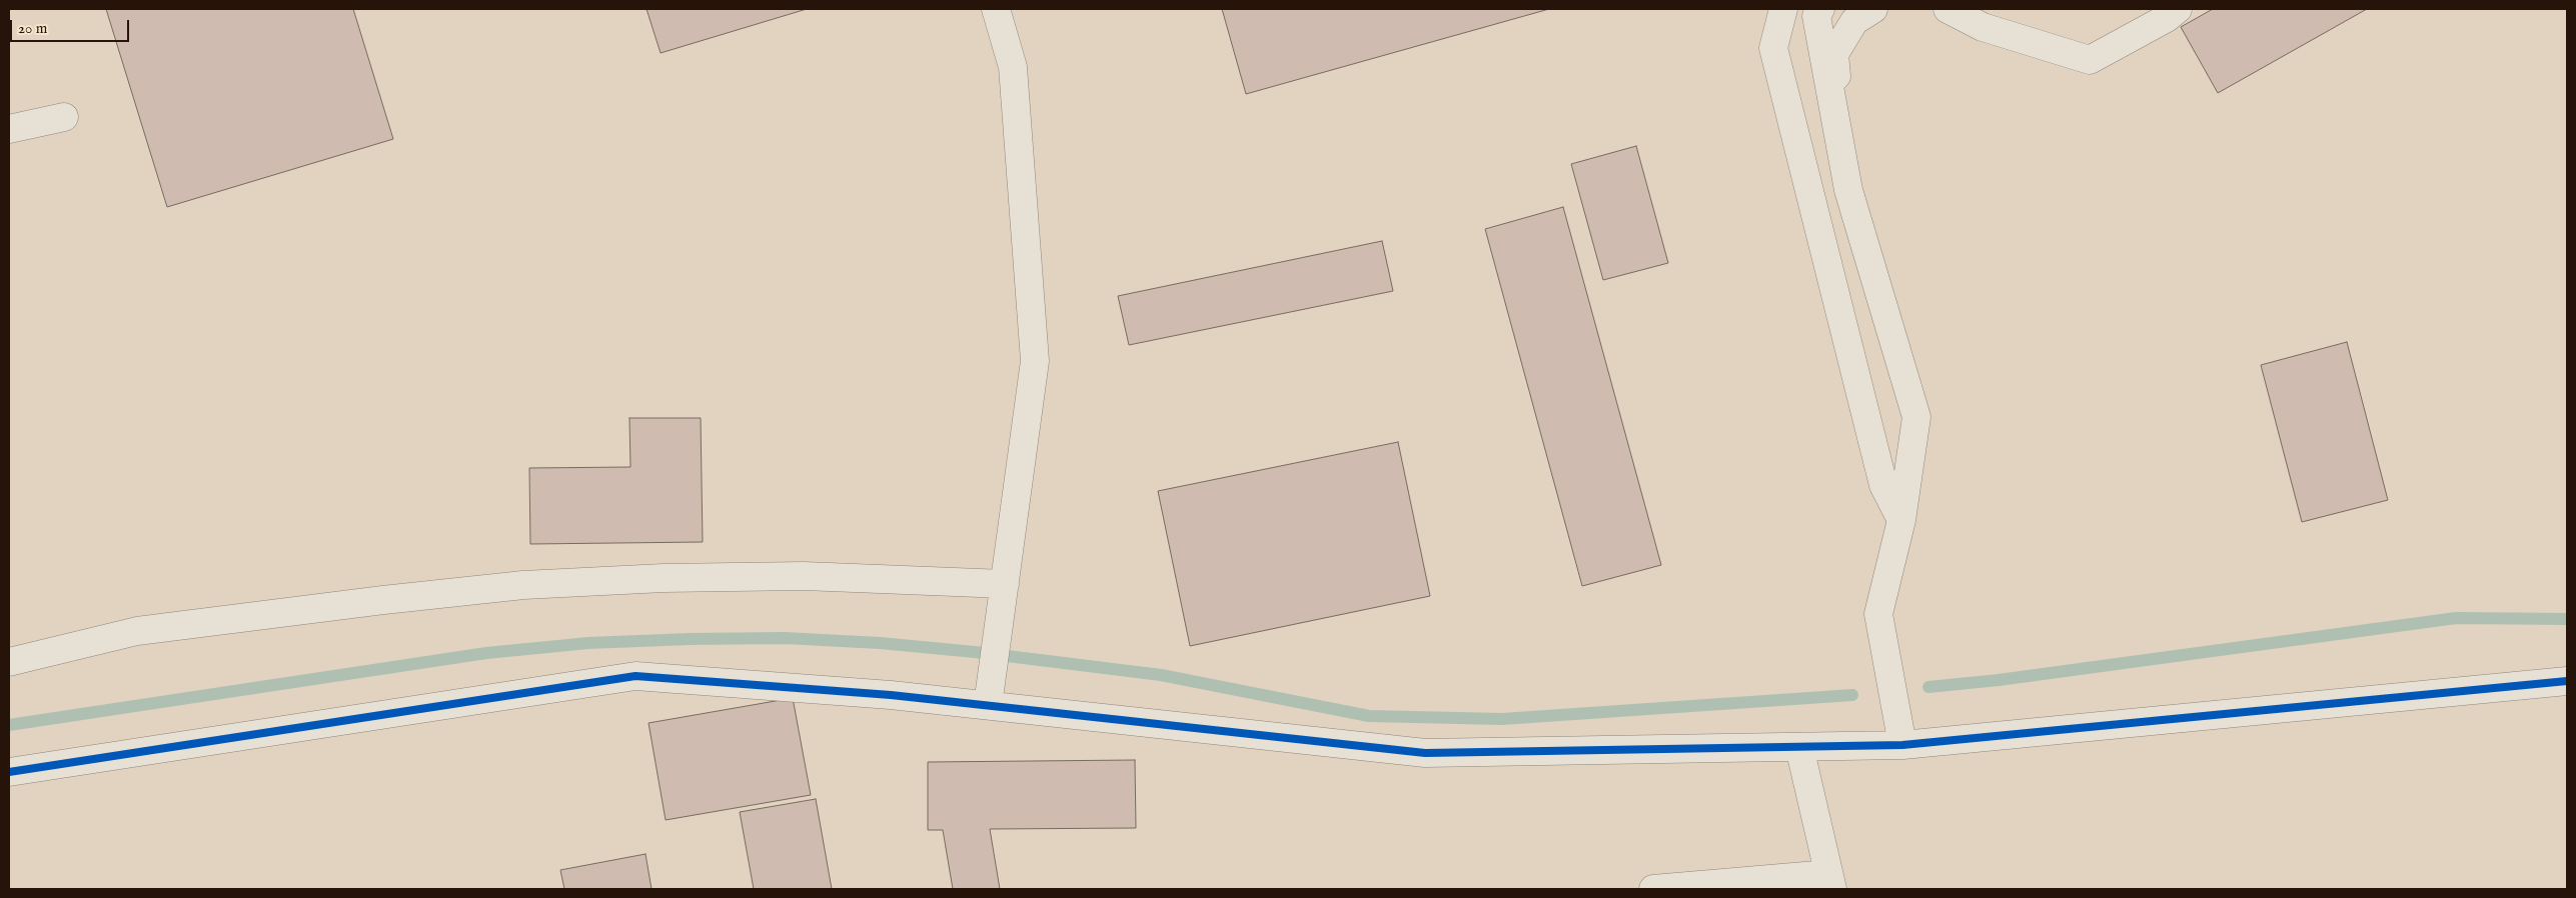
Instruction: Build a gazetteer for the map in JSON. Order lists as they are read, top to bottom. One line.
{"scale_bar":"20 m"}
